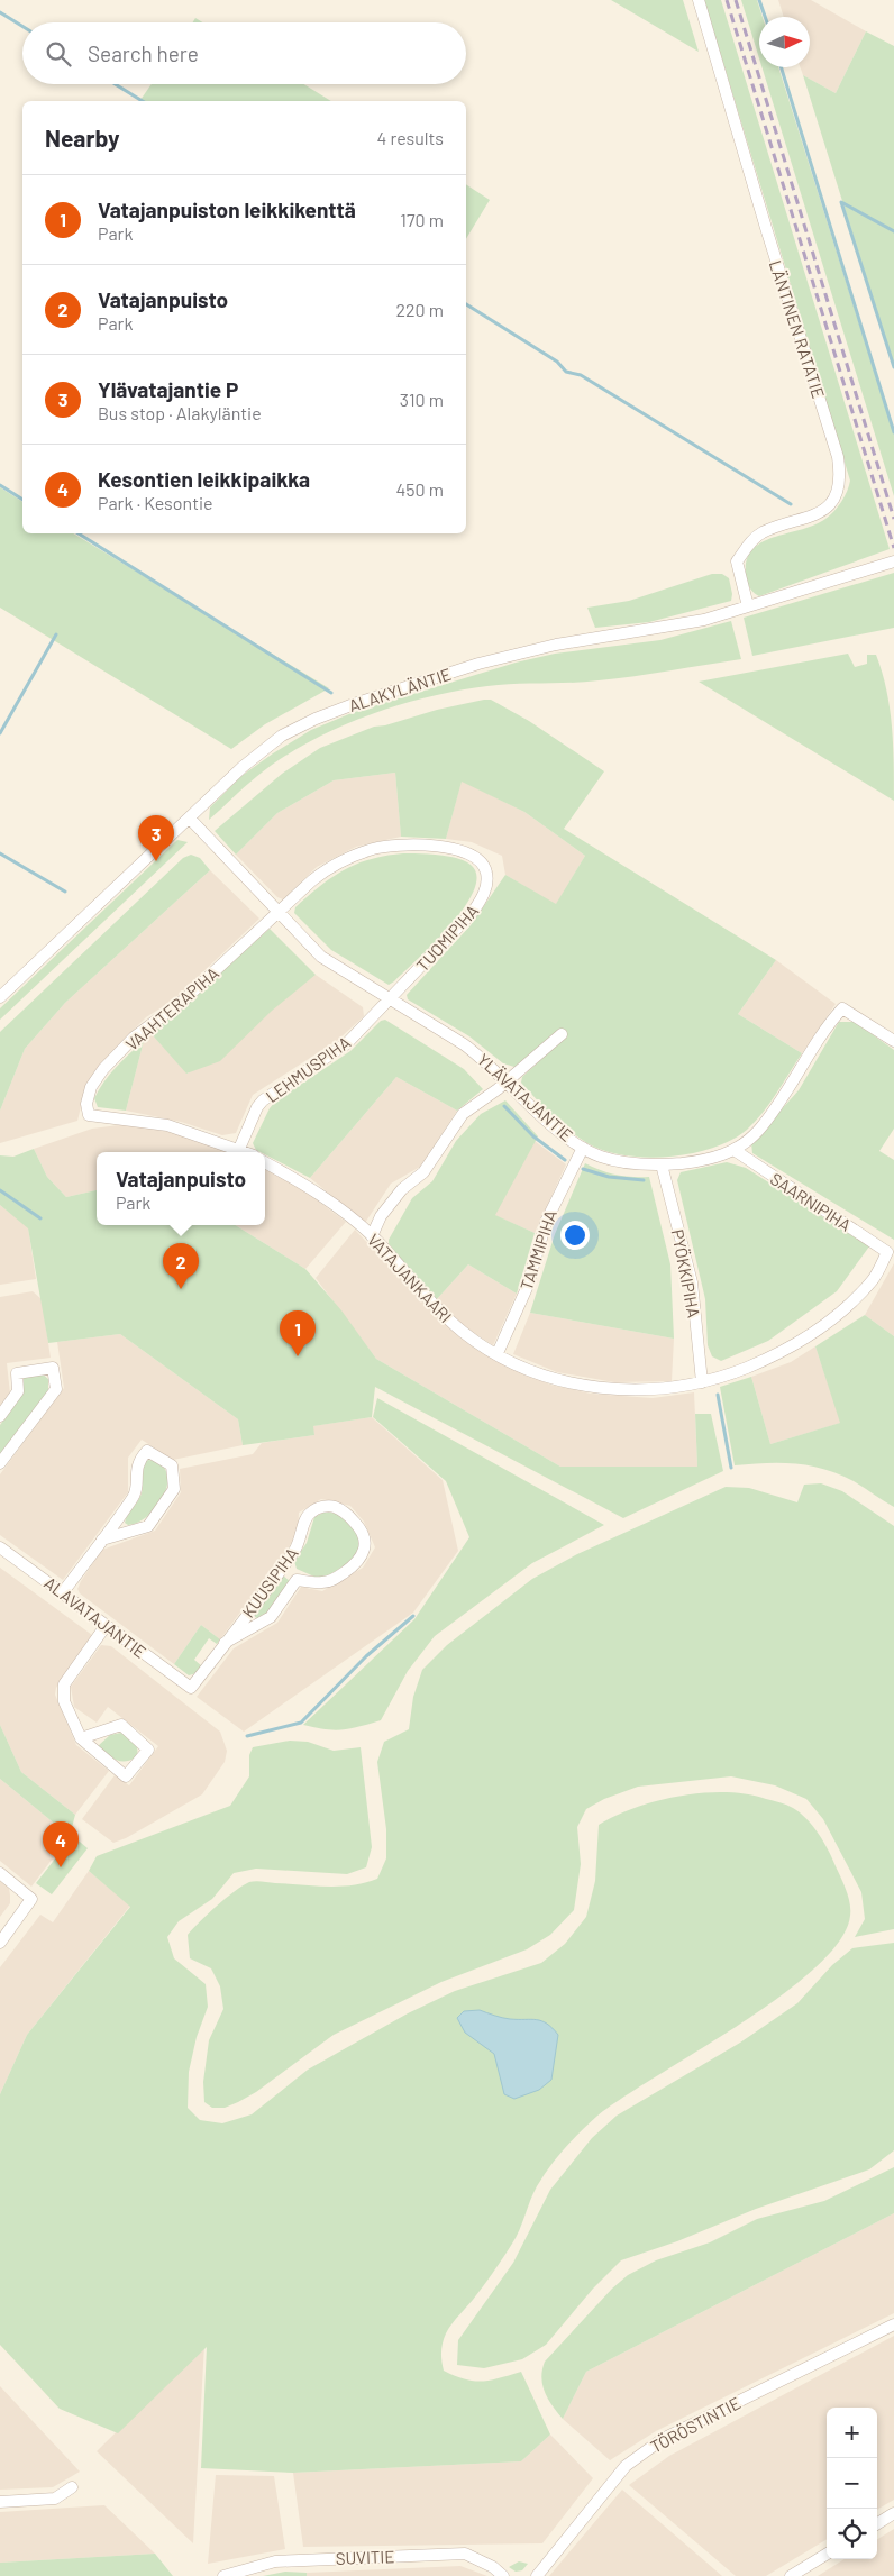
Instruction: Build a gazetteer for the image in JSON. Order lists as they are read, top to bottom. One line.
{"streets":{"street":["LÄNTINEN RATATIE","ALAKYLÄNTIE","TUOMIPIHA","VAAHTERAPIHA","LEHMUSPIHA","YLÄVATAJANTIE","SAARNIPIHA","TAMMIPIHA","PYÖKKIPIHA","VATAJANKAARI","KUUSIPIHA","ALAVATAJANTIE","TÖRÖSTINTIE","SUVITIE"]},"crossings":[["LÄNTINEN RATATIE","ALAKYLÄNTIE"],["ALAKYLÄNTIE","YLÄVATAJANTIE"],["TUOMIPIHA","VAAHTERAPIHA"],["TUOMIPIHA","LEHMUSPIHA"],["TUOMIPIHA","YLÄVATAJANTIE"],["VAAHTERAPIHA","LEHMUSPIHA"],["VAAHTERAPIHA","YLÄVATAJANTIE"],["LEHMUSPIHA","YLÄVATAJANTIE"],["YLÄVATAJANTIE","SAARNIPIHA"],["YLÄVATAJANTIE","TAMMIPIHA"],["YLÄVATAJANTIE","PYÖKKIPIHA"],["SAARNIPIHA","VATAJANKAARI"],["TAMMIPIHA","VATAJANKAARI"],["PYÖKKIPIHA","VATAJANKAARI"],["KUUSIPIHA","ALAVATAJANTIE"]],"north":"right","page":{"search":"Search here","heading":["Nearby","4 results"],"list":[{"mark":"1","name":"Vatajanpuiston leikkikenttä","note":"Park","value":"170 m"},{"mark":"2","name":"Vatajanpuisto","note":"Park","value":"220 m"},{"mark":"3","name":"Ylävatajantie P","note":"Bus stop · Alakyläntie","value":"310 m"},{"mark":"4","name":"Kesontien leikkipaikka","note":"Park · Kesontie","value":"450 m"}],"pins":["3","2","1","4"],"popup":["Vatajanpuisto","Park"],"map_buttons":["+","−"]}}
